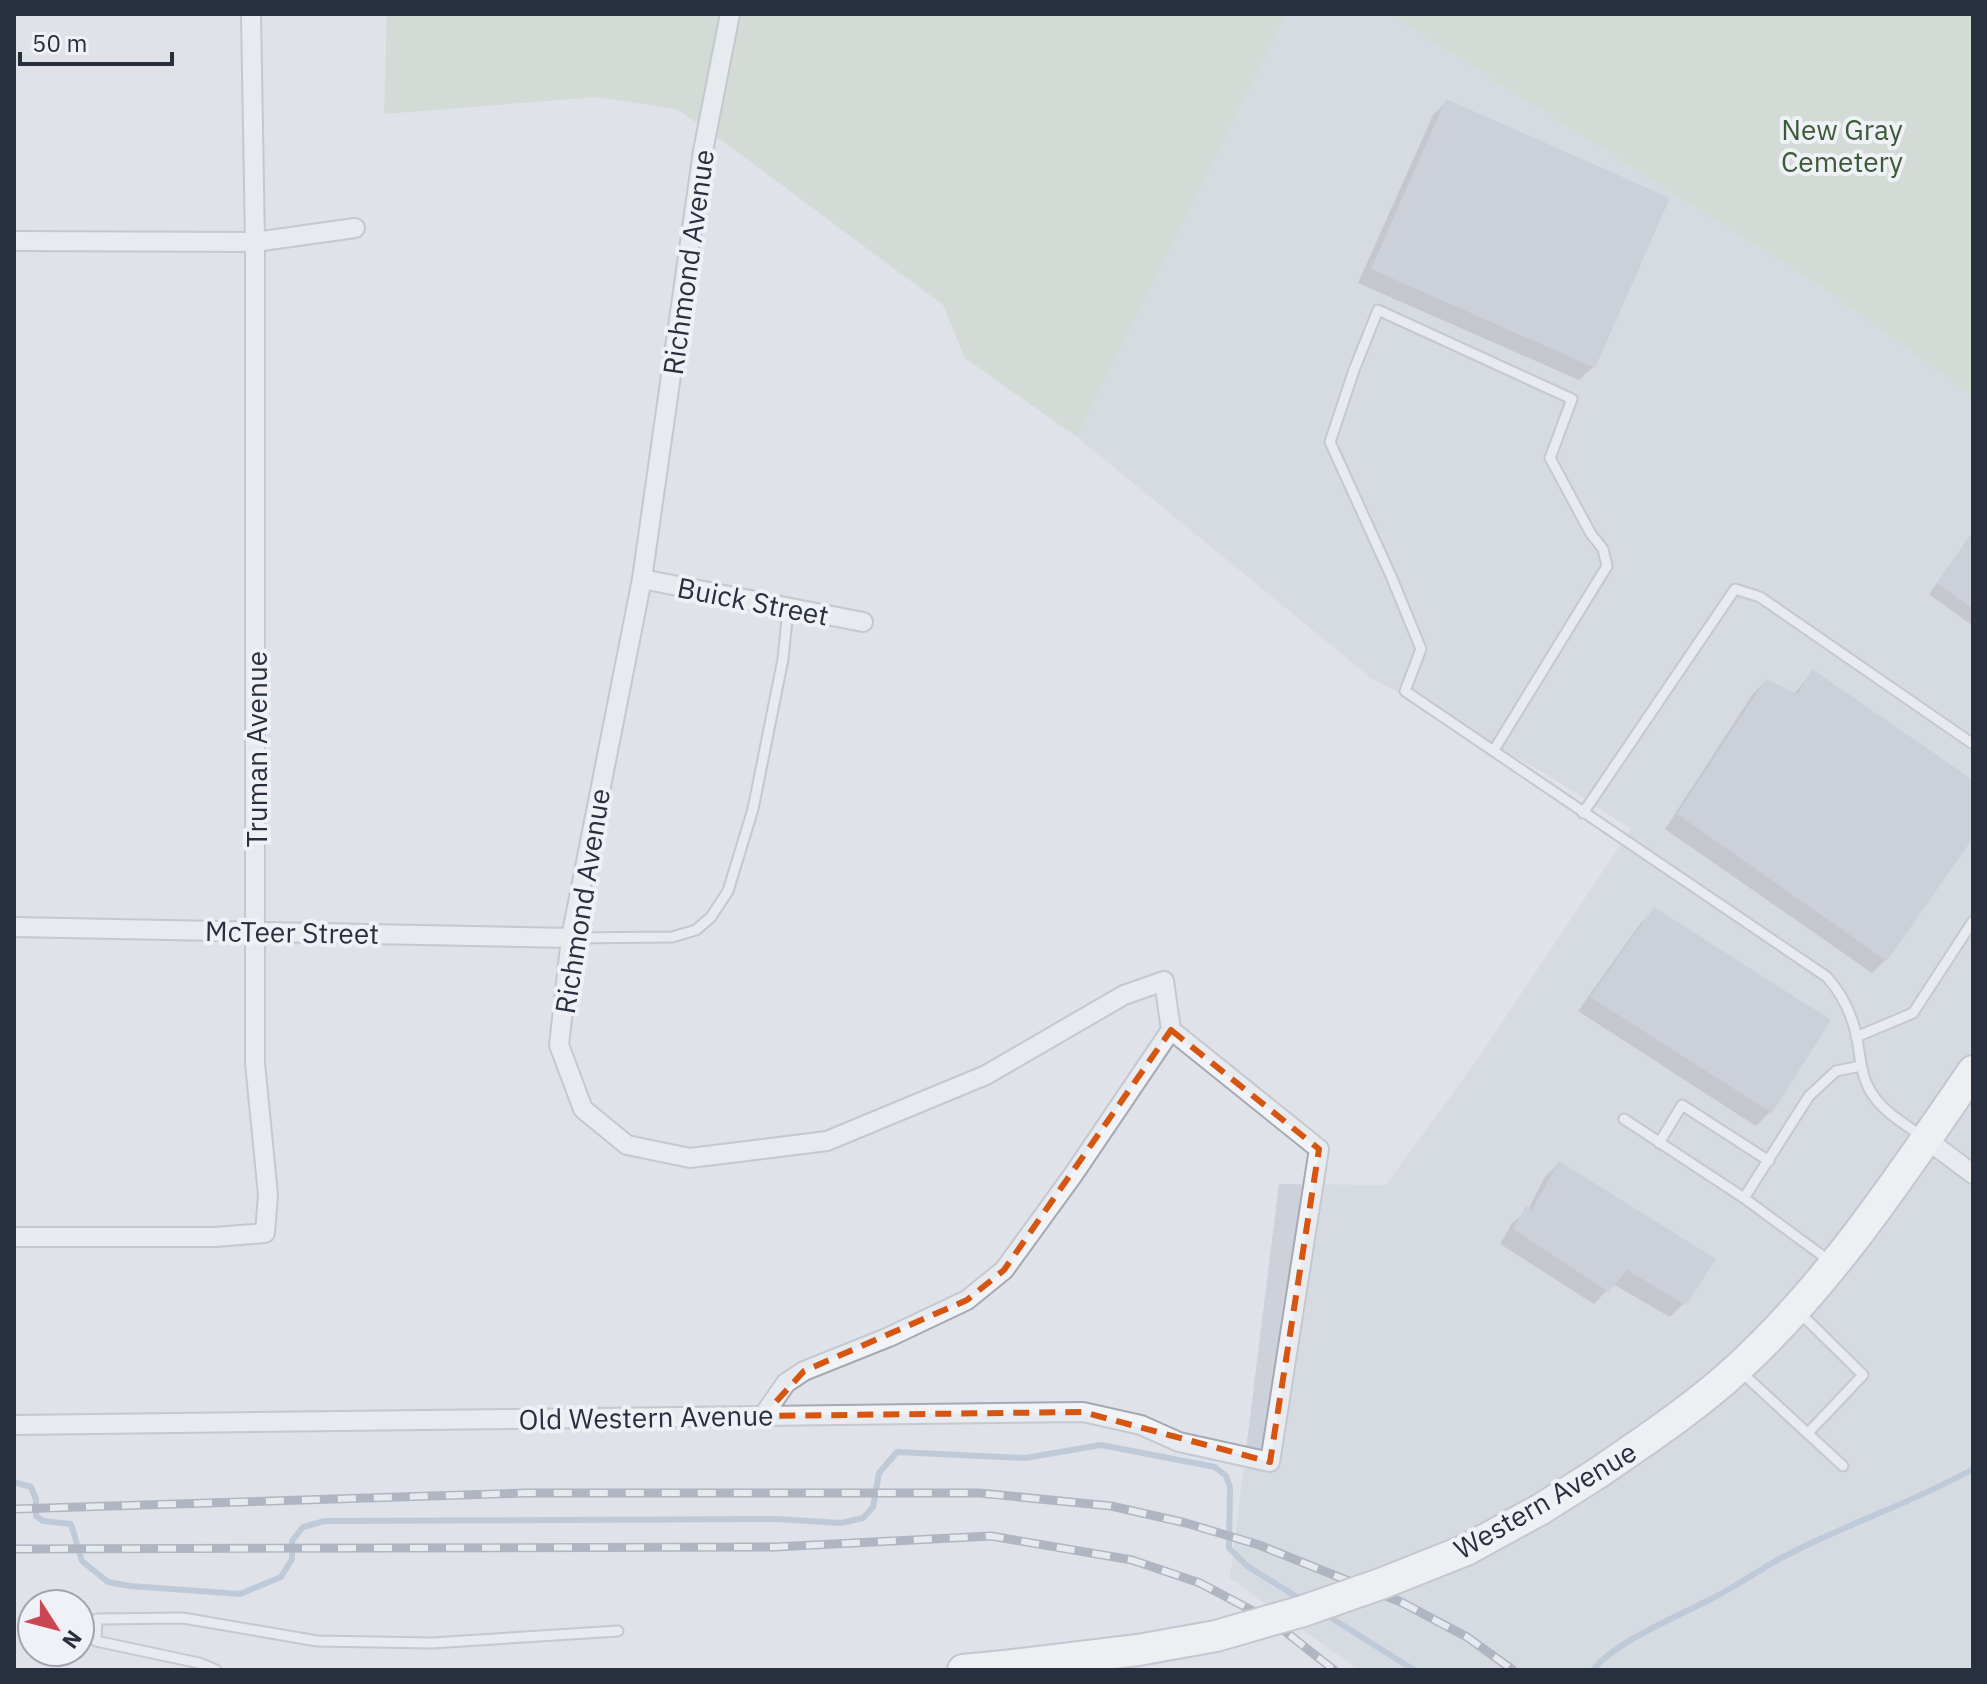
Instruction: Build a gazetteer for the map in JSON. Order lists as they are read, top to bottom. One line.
{"streets":{"main road":["Western Avenue"],"street":["Richmond Avenue","Buick Street","Truman Avenue","McTeer Street","Old Western Avenue"]},"crossings":[["Richmond Avenue","Buick Street"],["Richmond Avenue","McTeer Street"],["Richmond Avenue","Old Western Avenue"],["Truman Avenue","McTeer Street"]],"parks":["New Gray Cemetery"],"scale_bar":"50 m","north":"bottom right"}
